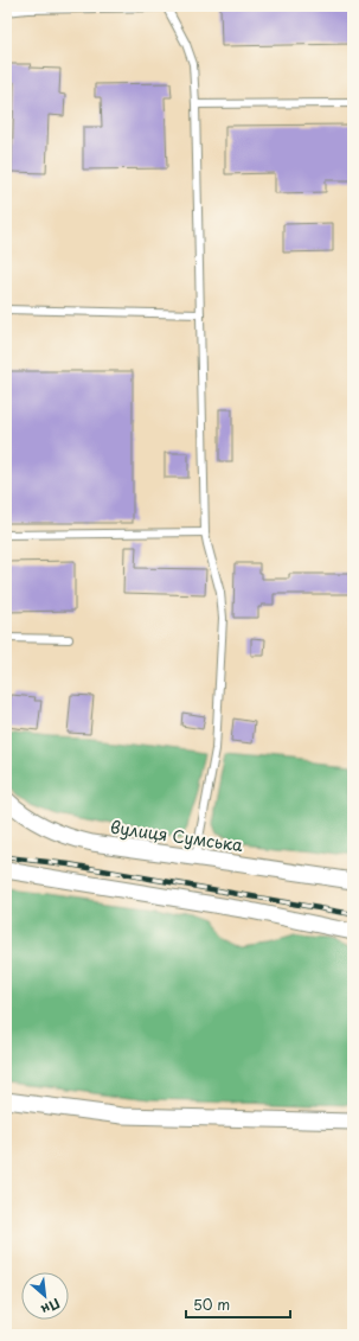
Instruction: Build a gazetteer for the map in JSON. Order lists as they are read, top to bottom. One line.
{"streets":{"street":["вулиця Сумська"]},"scale_bar":"50 m","north":"bottom right"}
